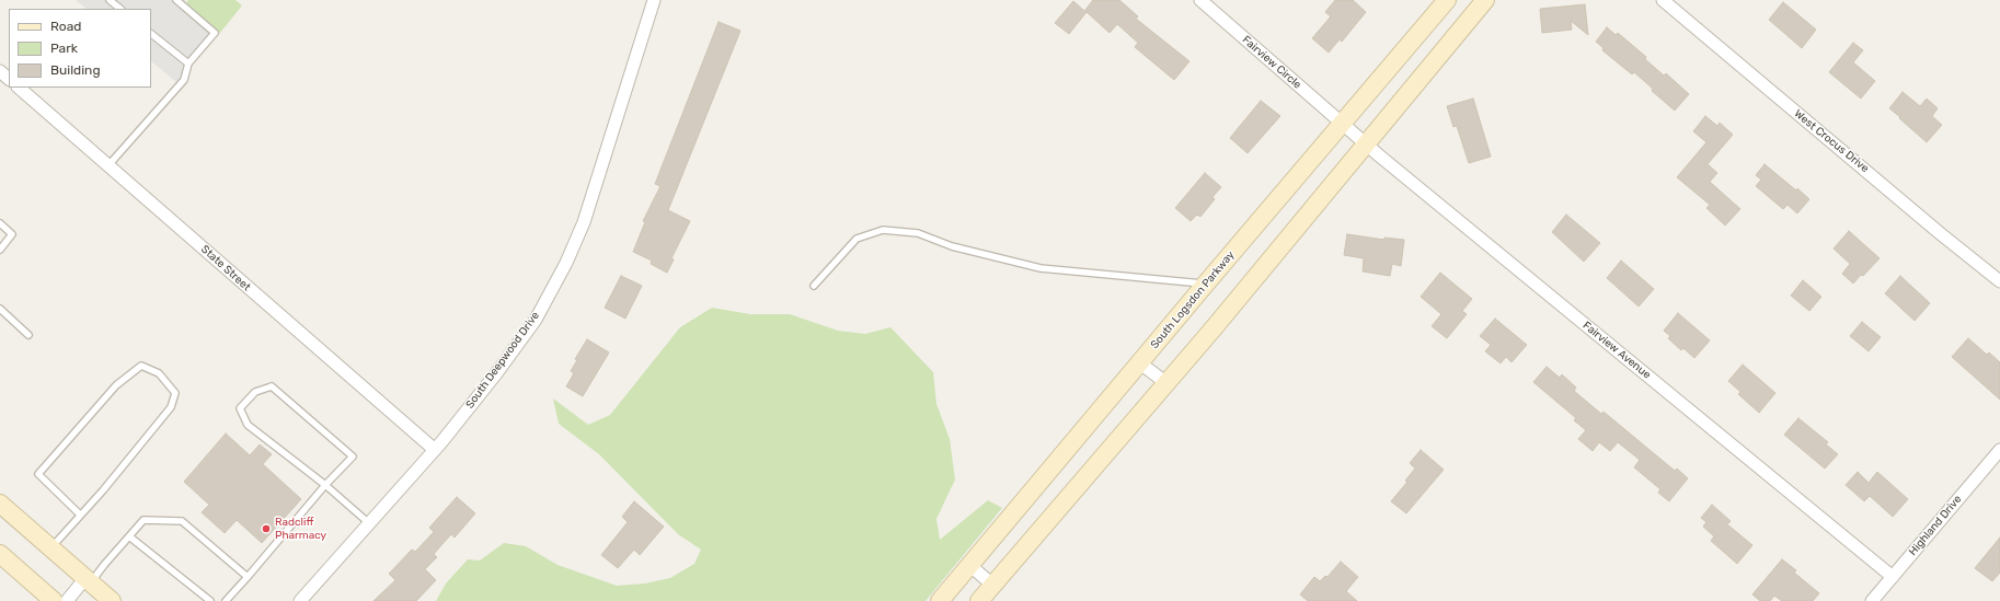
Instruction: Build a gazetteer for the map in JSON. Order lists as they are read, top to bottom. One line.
{"streets":{"main road":["South Logsdon Parkway"],"street":["Fairview Circle","West Crocus Drive","State Street","Fairview Avenue","South Deepwood Drive","Highland Drive"]},"crossings":[["Fairview Circle","South Logsdon Parkway"],["Fairview Circle","Fairview Avenue"],["State Street","South Deepwood Drive"],["South Logsdon Parkway","Fairview Avenue"],["Fairview Avenue","Highland Drive"]],"places":["Radcliff Pharmacy"],"legend":["Road","Park","Building"]}
